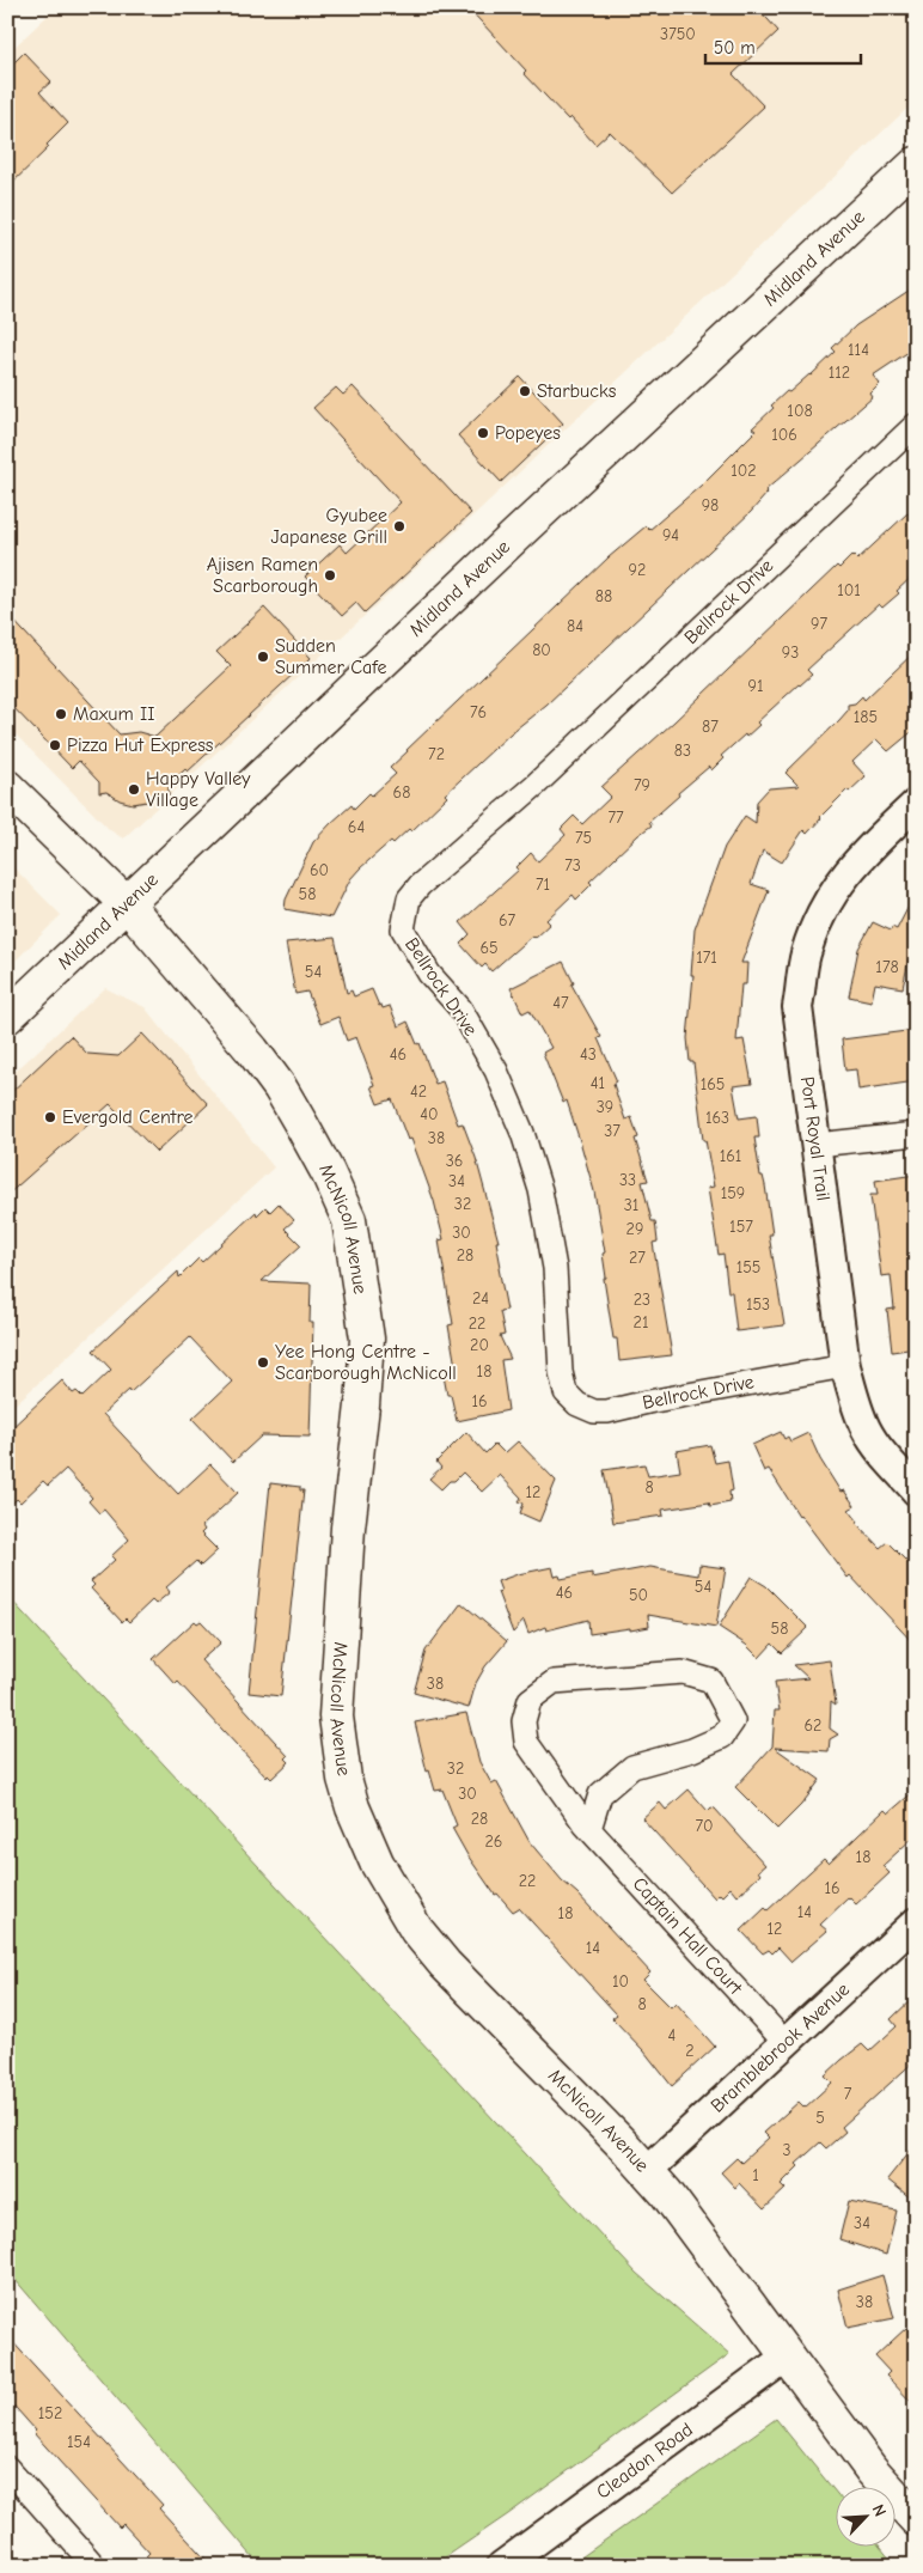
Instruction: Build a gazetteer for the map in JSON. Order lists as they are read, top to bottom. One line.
{"streets":{"main road":["Midland Avenue","McNicoll Avenue"],"street":["Bellrock Drive","Port Royal Trail","Captain Hall Court","Bramblebrook Avenue","Cleadon Road"]},"crossings":[["Midland Avenue","McNicoll Avenue"],["Bellrock Drive","Port Royal Trail"],["McNicoll Avenue","Bramblebrook Avenue"],["McNicoll Avenue","Cleadon Road"],["Captain Hall Court","Bramblebrook Avenue"]],"places":["Starbucks","Popeyes","Gyubee Japanese Grill","Ajisen Ramen Scarborough","Sudden Summer Cafe","Maxum II","Pizza Hut Express","Happy Valley Village","Evergold Centre","Yee Hong Centre - Scarborough McNicoll"],"house_numbers":["3750","114","112","108","106","102","98","94","92","101","88","97","84","80","93","91","76","185","87","83","72","79","68","77","64","75","73","60","71","58","67","65","171","178","54","47","46","43","41","165","42","39","40","163","37","38","161","36","33","34","159","32","31","157","29","30","28","27","155","24","23","153","21","22","20","18","16","8","12","54","46","50","58","38","62","32","30","28","70","26","18","22","16","14","18","12","14","10","8","4","2","7","5","3","1","34","38","152","154"],"scale_bar":"50 m","north":"top right"}
